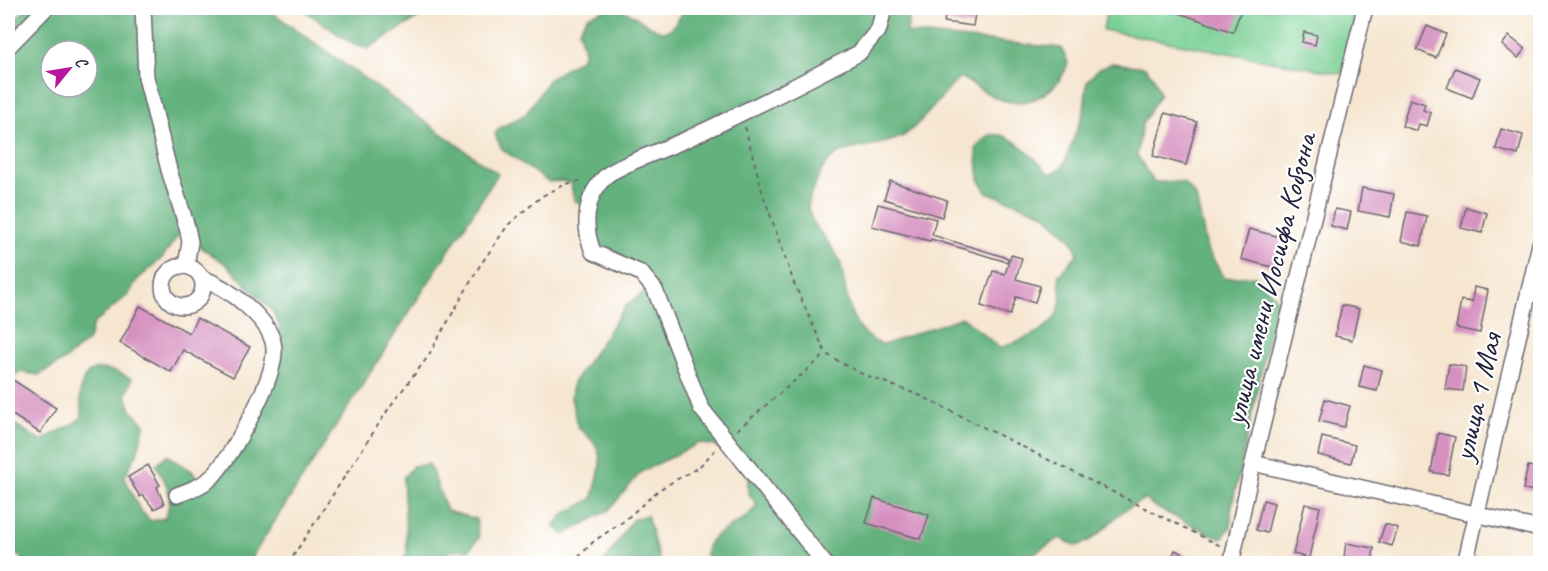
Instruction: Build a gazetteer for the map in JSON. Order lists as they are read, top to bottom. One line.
{"streets":{"street":["улица имени Иосифа Кобзона","улица 1 Мая"]},"north":"top right"}
